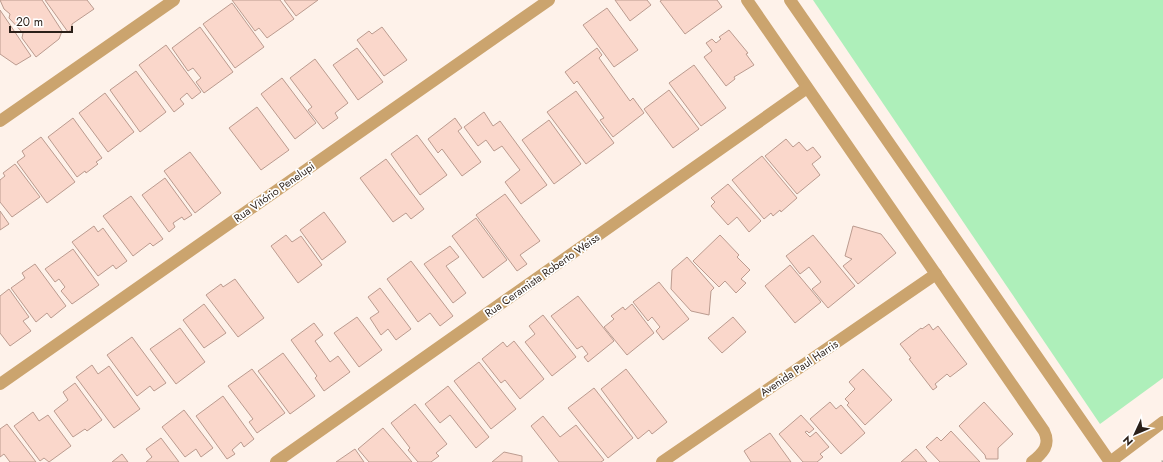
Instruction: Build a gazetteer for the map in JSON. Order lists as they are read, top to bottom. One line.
{"streets":{"street":["Rua Vitório Penelupi","Rua Ceramista Roberto Weiss","Avenida Paul Harris"]},"scale_bar":"20 m","north":"bottom left"}
